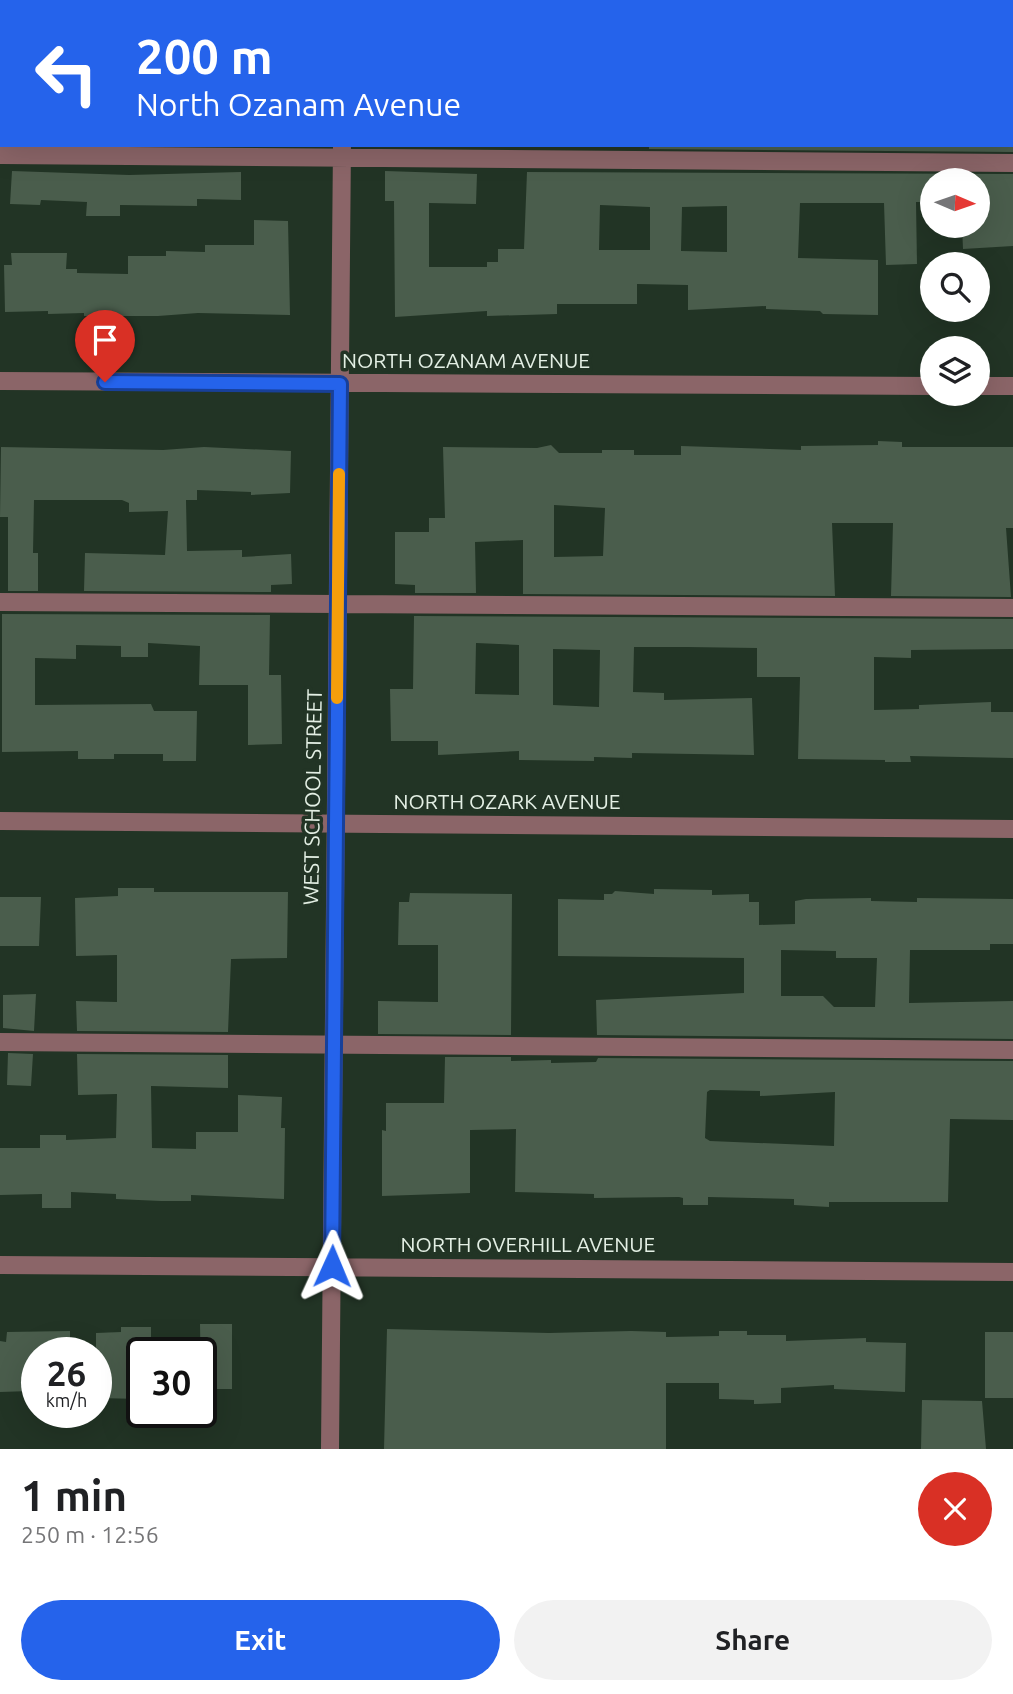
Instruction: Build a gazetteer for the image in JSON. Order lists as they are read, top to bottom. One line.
{"streets":{"street":["NORTH OZANAM AVENUE","WEST SCHOOL STREET","NORTH OZARK AVENUE","NORTH OVERHILL AVENUE"]},"crossings":[["NORTH OZANAM AVENUE","WEST SCHOOL STREET"],["WEST SCHOOL STREET","NORTH OZARK AVENUE"],["WEST SCHOOL STREET","NORTH OVERHILL AVENUE"]],"north":"right","page":{"turn":["200 m","North Ozanam Avenue"],"speed":"26 km/h","limit":"30","heading":["1 min","250 m · 12:56"],"buttons":["Exit","Share"]}}
